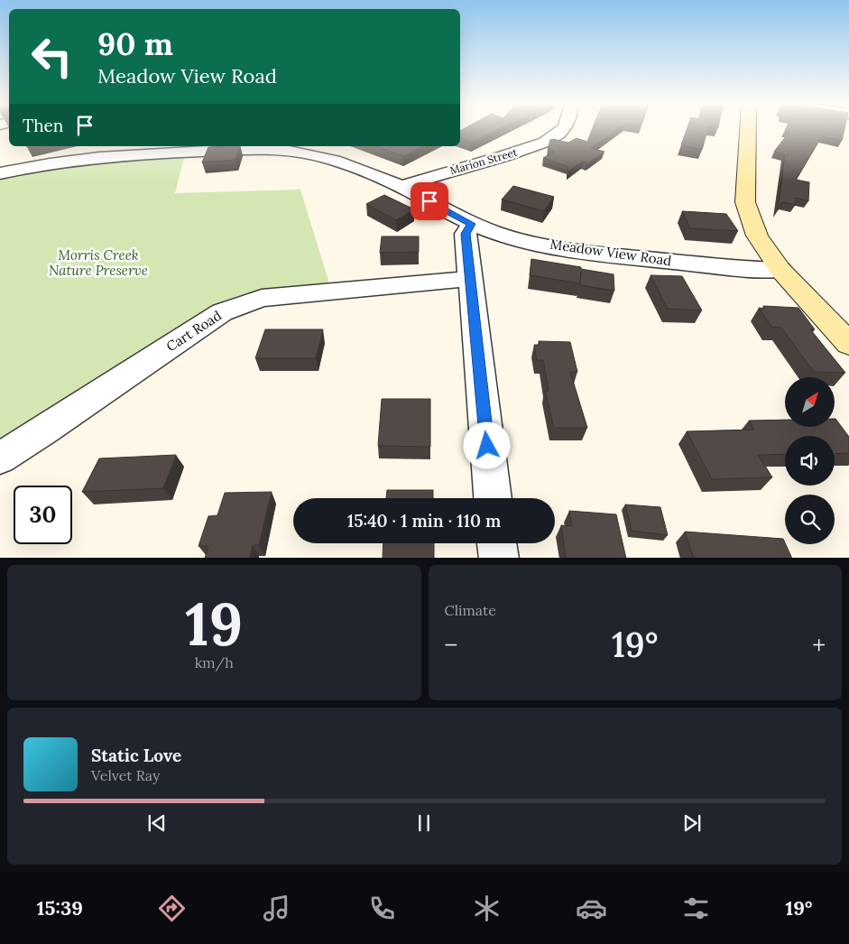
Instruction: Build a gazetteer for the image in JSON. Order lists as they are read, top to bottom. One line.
{"streets":{"street":["Marion Street","Meadow View Road","Cart Road"]},"crossings":[["Marion Street","Meadow View Road"]],"parks":["Morris Creek Nature Preserve"],"north":"top right","page":{"turn":["90 m","Meadow View Road"],"then":"Then","limit":"30","trip":"15:40 · 1 min · 110 m","tile":[["19","km/h"],"Climate"],"heat":["−","19°","+"],"song":["Static Love","Velvet Ray"],"tabs":["15:39","19°"]}}
